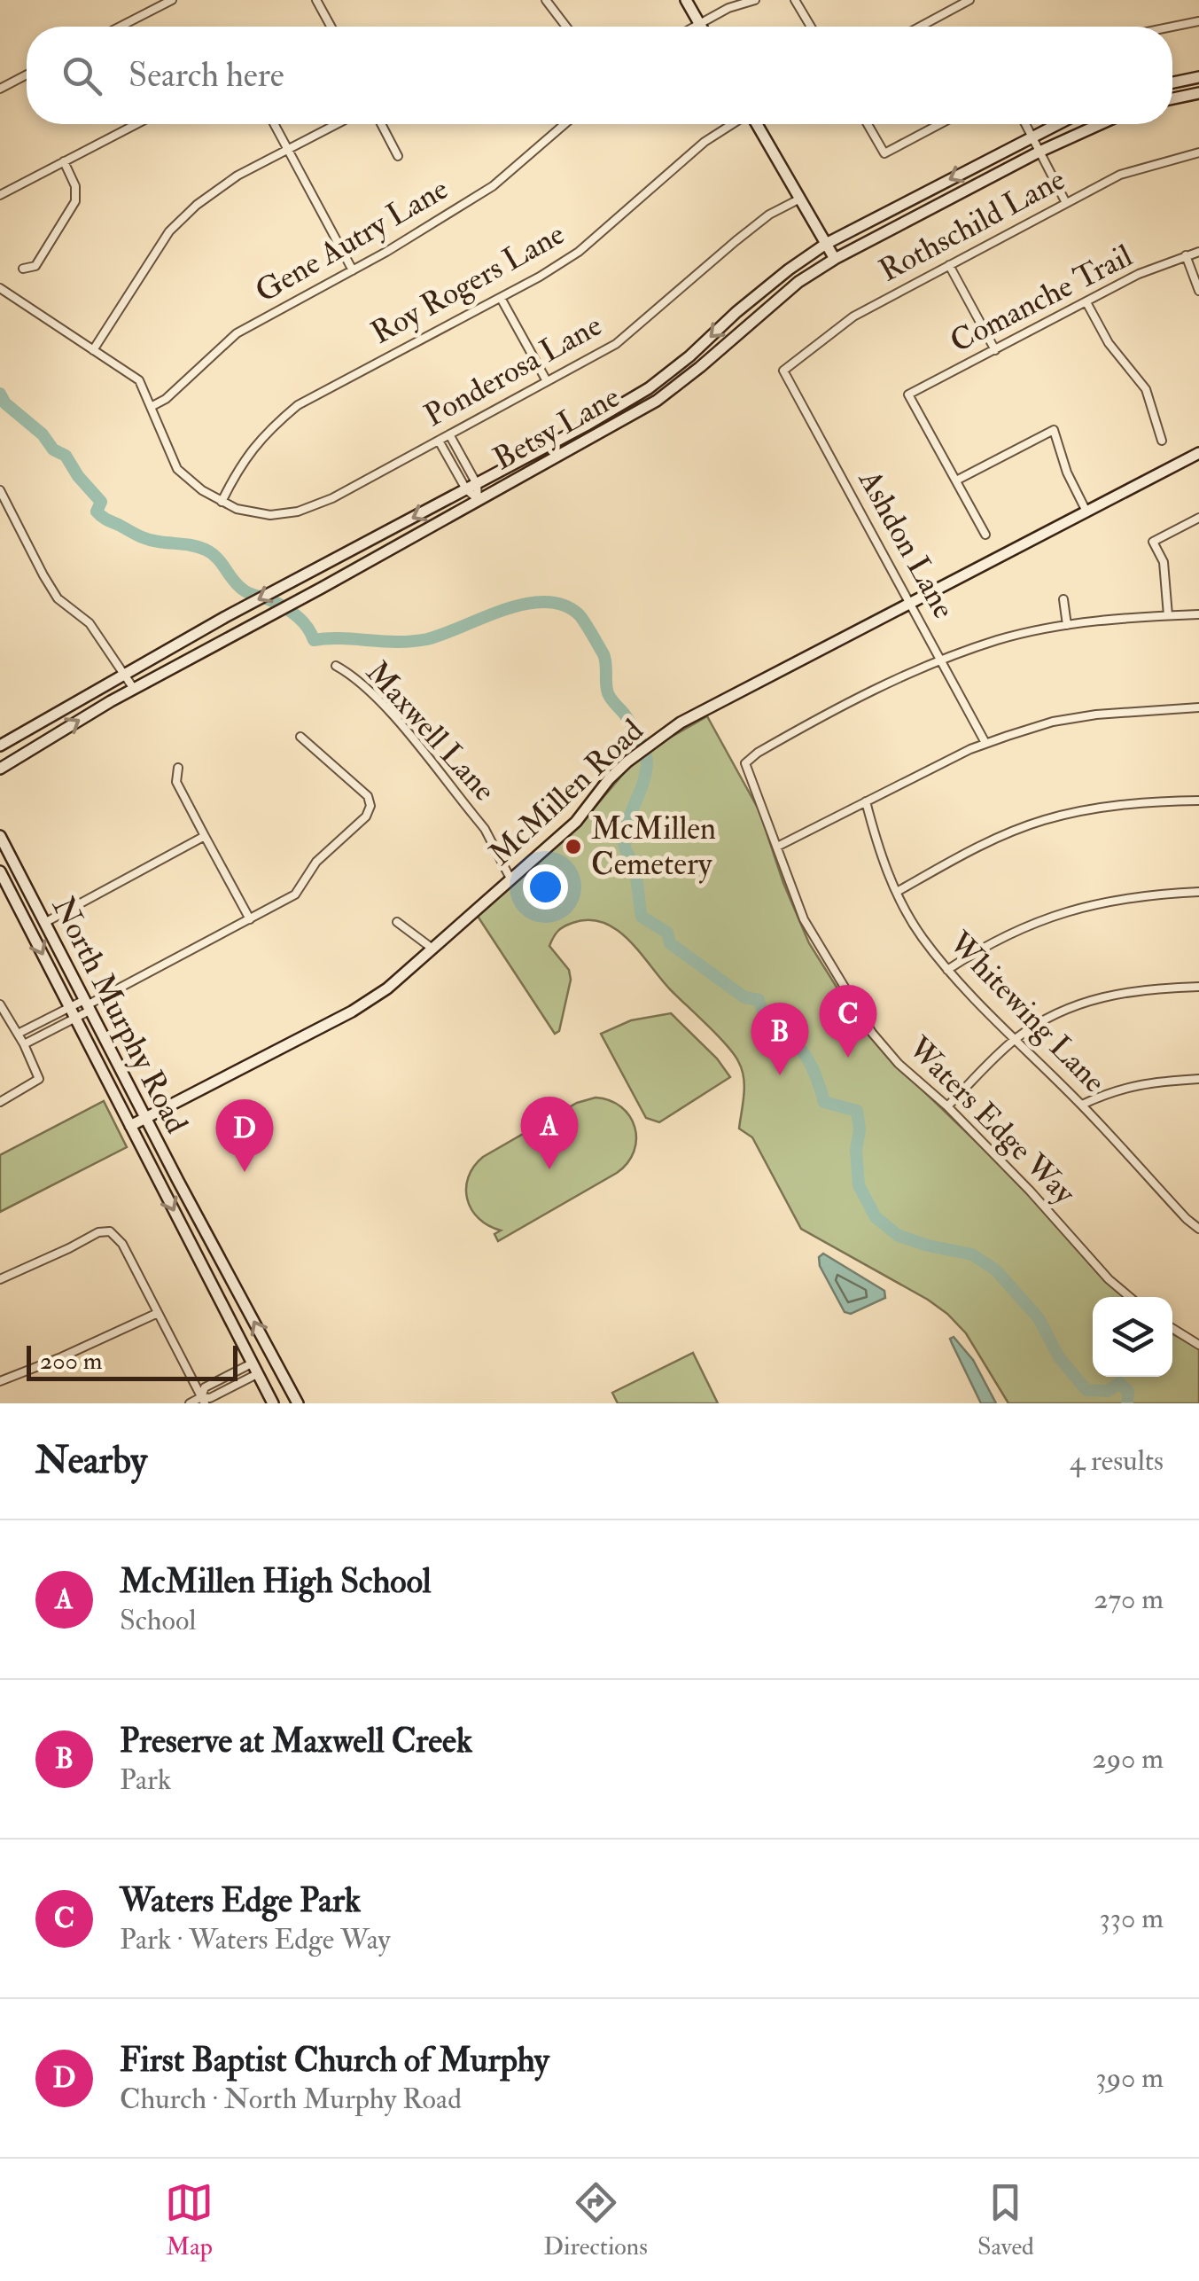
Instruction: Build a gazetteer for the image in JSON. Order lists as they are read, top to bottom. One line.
{"streets":{"main road":["Betsy Lane","McMillen Road","North Murphy Road"],"street":["Rothschild Lane","Gene Autry Lane","Roy Rogers Lane","Comanche Trail","Ponderosa Lane","Ashdon Lane","Maxwell Lane","Whitewing Lane","Waters Edge Way"]},"crossings":[["Rothschild Lane","Ashdon Lane"],["Gene Autry Lane","Ponderosa Lane"],["Roy Rogers Lane","Ponderosa Lane"],["Ashdon Lane","McMillen Road"],["Ashdon Lane","Waters Edge Way"],["Maxwell Lane","McMillen Road"],["McMillen Road","North Murphy Road"]],"places":["McMillen Cemetery"],"scale_bar":"200 m","page":{"search":"Search here","pins":["C","B","A","D"],"scale":"200 m","heading":["Nearby","4 results"],"list":[{"mark":"A","name":"McMillen High School","note":"School","value":"270 m"},{"mark":"B","name":"Preserve at Maxwell Creek","note":"Park","value":"290 m"},{"mark":"C","name":"Waters Edge Park","note":"Park · Waters Edge Way","value":"330 m"},{"mark":"D","name":"First Baptist Church of Murphy","note":"Church · North Murphy Road","value":"390 m"}],"nav":["Map","Directions","Saved"]}}
